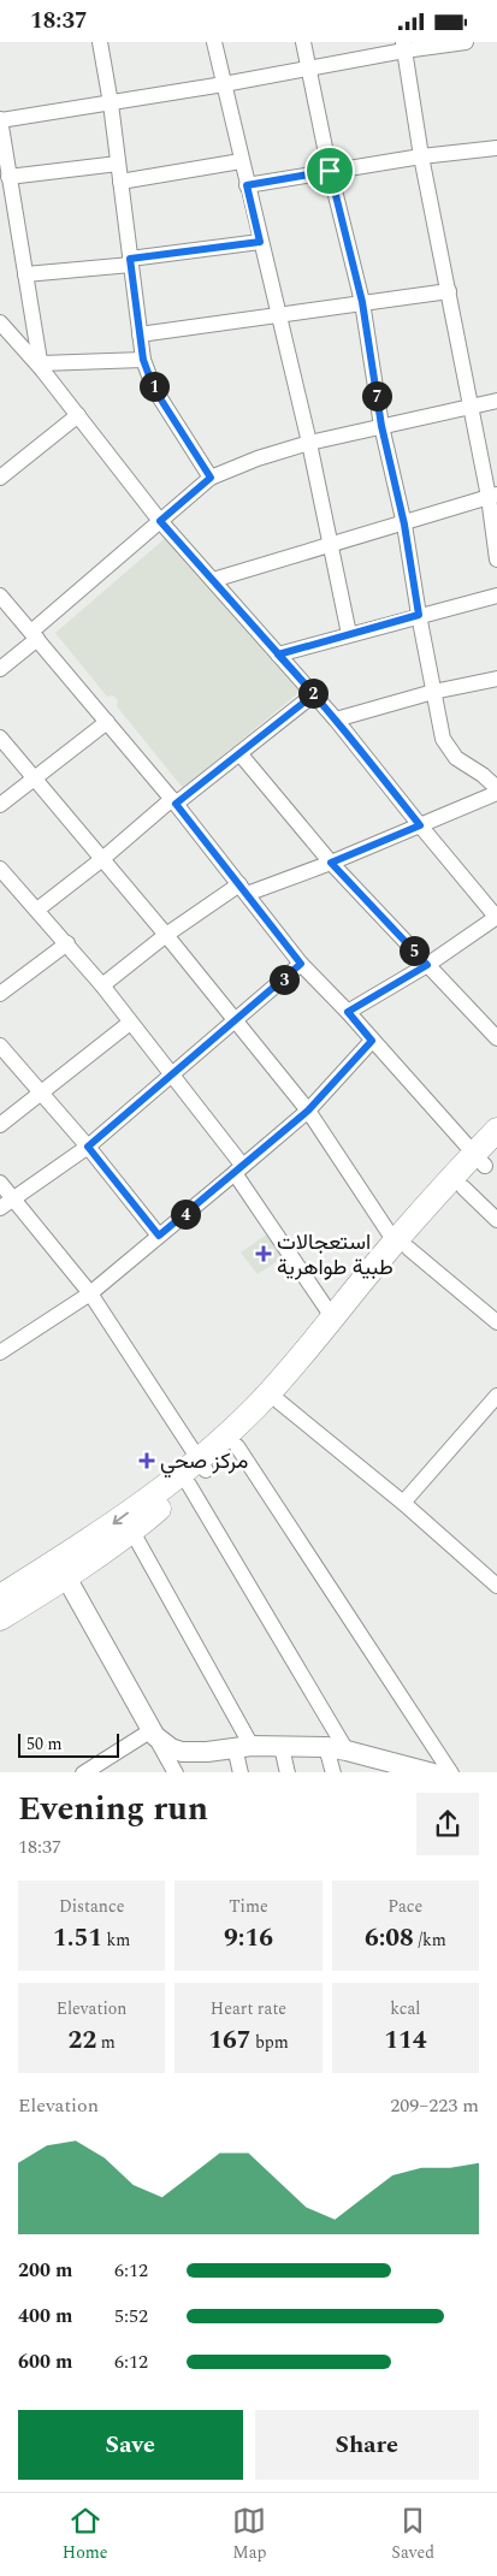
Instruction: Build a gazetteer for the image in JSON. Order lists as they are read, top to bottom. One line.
{"places":{"health":["استعجالات طبية طواهرية","مركز صحي"]},"scale_bar":"50 m","page":{"status":"18:37","pins":["1","7","2","5","3","4"],"scale":"50 m","heading":["Evening run","18:37"],"stats":[["Distance","1.51 km"],["Time","9:16"],["Pace","6:08 /km"],["Elevation","22 m"],["Heart rate","167 bpm"],["kcal","114"]],"chart":["Elevation","209–223 m"],"list":[{"name":"200 m","note":"6:12"},{"name":"400 m","note":"5:52"},{"name":"600 m","note":"6:12"}],"buttons":["Save","Share"],"tabs":["Home","Map","Saved"]}}
